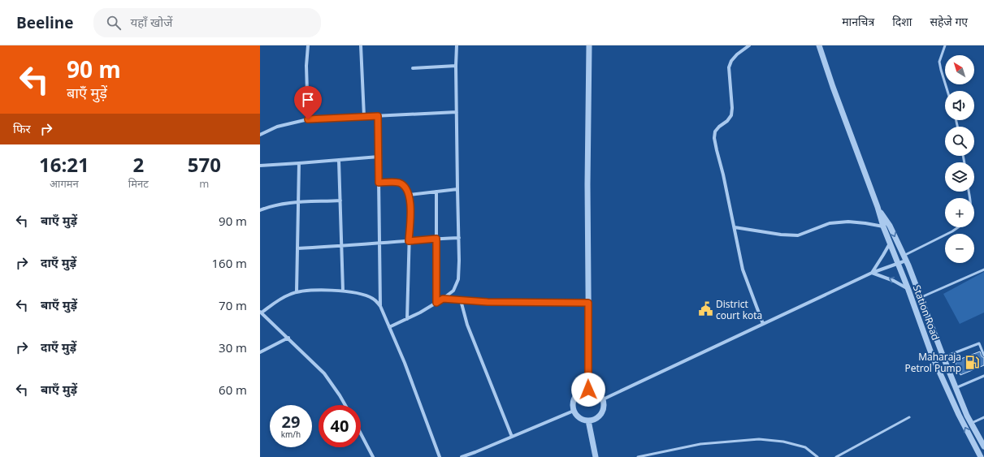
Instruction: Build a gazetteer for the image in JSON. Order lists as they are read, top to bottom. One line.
{"streets":{"street":["Station Road"]},"places":{"public building":["District court kota"],"fuel station":["Maharaja Petrol Pump"]},"north":"top left","page":{"header":"Beeline","search":"यहाँ खोजें","nav":["मानचित्र","दिशा","सहेजे गए"],"turn":["90 m","बाएँ मुड़ें"],"map_buttons":["+","−"],"then":"फिर","eta":["16:21","आगमन","2","मिनट","570","m"],"list":[{"name":"बाएँ मुड़ें","value":"90 m"},{"name":"दाएँ मुड़ें","value":"160 m"},{"name":"बाएँ मुड़ें","value":"70 m"},{"name":"दाएँ मुड़ें","value":"30 m"},{"name":"बाएँ मुड़ें","value":"60 m"}],"speed":"29 km/h","limit":"40"}}
